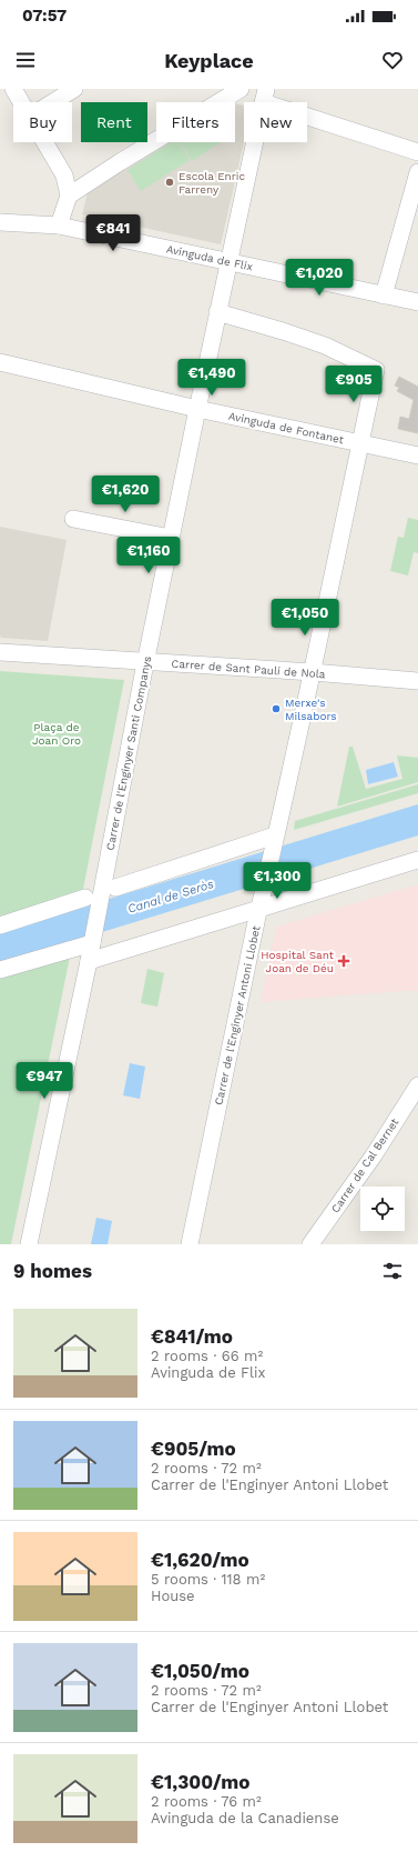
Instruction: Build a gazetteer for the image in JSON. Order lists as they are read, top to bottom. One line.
{"streets":{"street":["Avinguda de Flix","Avinguda de Fontanet","Carrer de Sant Paulí de Nola","Carrer de l'Enginyer Santi Companys","Carrer de l'Enginyer Antoni Llobet","Carrer de Cal Bernet"]},"crossings":[["Avinguda de Flix","Carrer de l'Enginyer Santi Companys"],["Avinguda de Fontanet","Carrer de l'Enginyer Santi Companys"],["Avinguda de Fontanet","Carrer de l'Enginyer Antoni Llobet"],["Carrer de Sant Paulí de Nola","Carrer de l'Enginyer Santi Companys"],["Carrer de Sant Paulí de Nola","Carrer de l'Enginyer Antoni Llobet"],["Carrer de l'Enginyer Santi Companys","Carrer de l'Enginyer Antoni Llobet"]],"water":["Canal de Seròs"],"parks":["Plaça de Joan Oro"],"places":{"other":["Escola Enric Farreny","Merxe's Milsabors"],"health":["Hospital Sant Joan de Déu"]},"page":{"status":"07:57","header":"Keyplace","chip":["Buy","Rent","Filters","New"],"price":["€841","€1,020","€1,490","€905","€1,620","€1,160","€1,050","€1,300","€947"],"heading":"9 homes","list":[{"name":"€841/mo","note":"2 rooms · 66 m² · Avinguda de Flix"},{"name":"€905/mo","note":"2 rooms · 72 m² · Carrer de l'Enginyer Antoni Llobet"},{"name":"€1,620/mo","note":"5 rooms · 118 m² · House"},{"name":"€1,050/mo","note":"2 rooms · 72 m² · Carrer de l'Enginyer Antoni Llobet"},{"name":"€1,300/mo","note":"2 rooms · 76 m² · Avinguda de la Canadiense"}]}}
